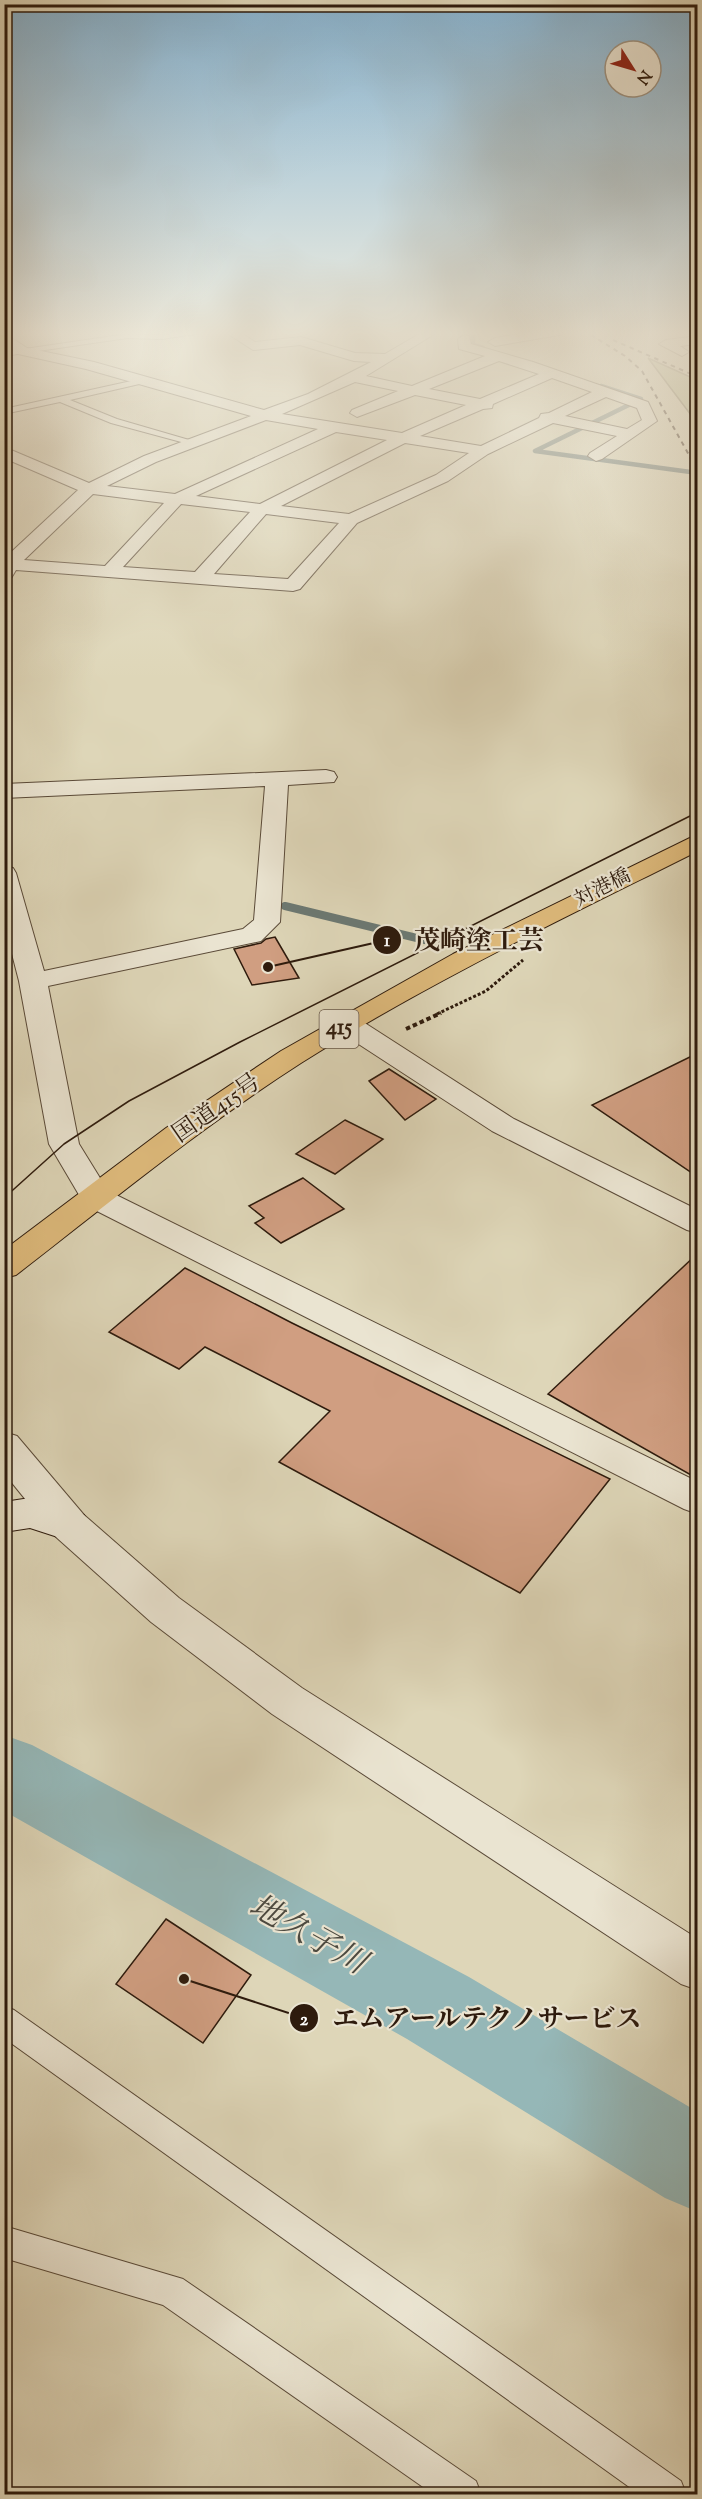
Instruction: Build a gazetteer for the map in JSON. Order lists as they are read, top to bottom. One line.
{"streets":{"highway":["対港橋","415","国道415号"]},"crossings":[["対港橋","国道415号"]],"water":["地久子川"],"places":["茂崎塗工芸","エムアールテクノサービス"],"north":"bottom right"}
